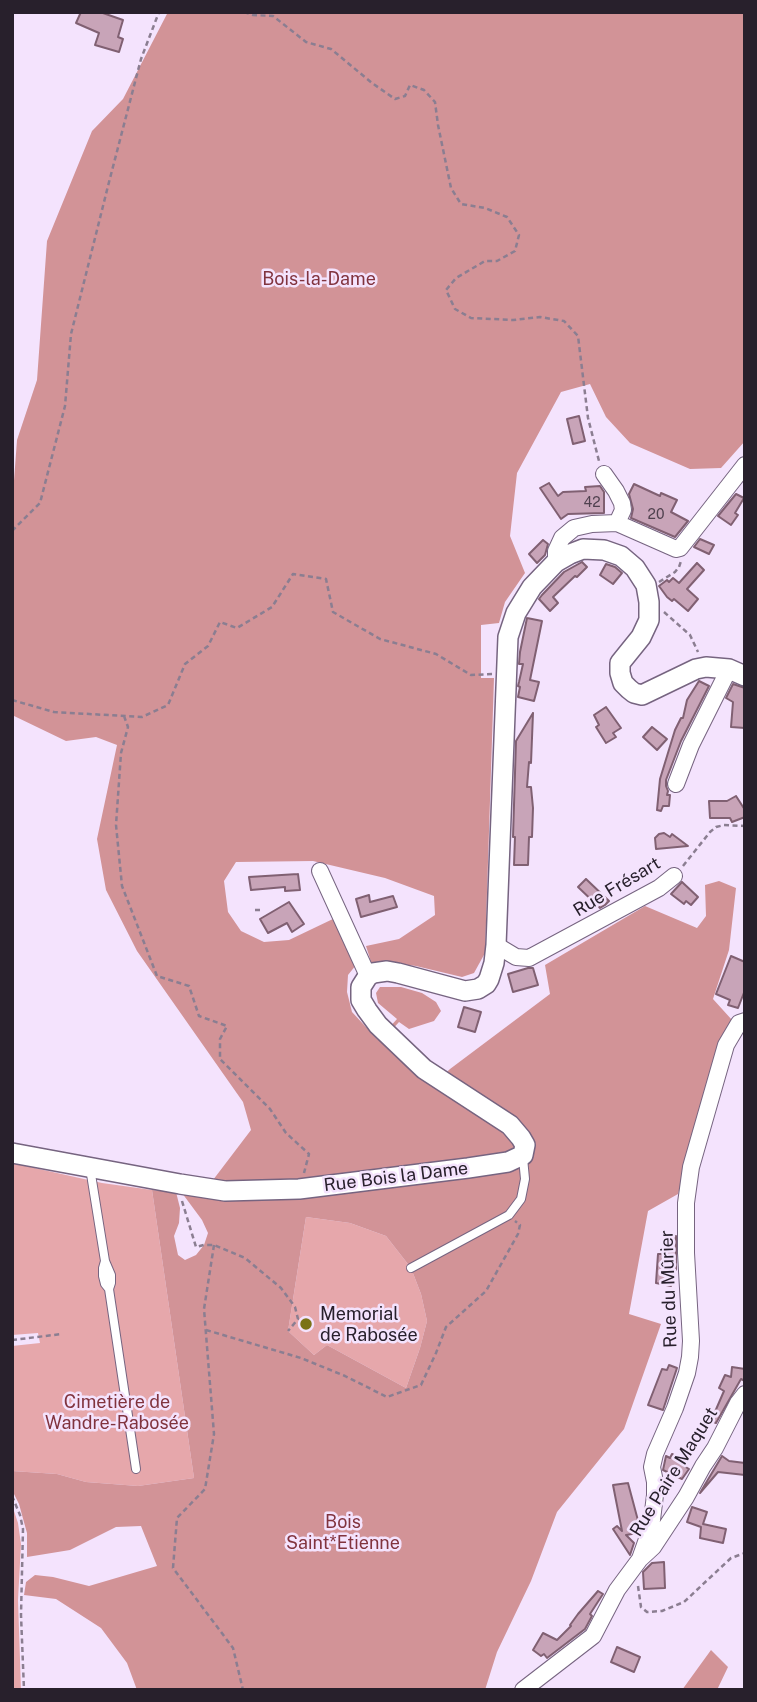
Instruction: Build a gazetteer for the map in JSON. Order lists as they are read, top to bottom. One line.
{"streets":{"street":["Rue Frésart","Rue Bois la Dame","Rue du Mûrier","Rue Paire Maquet"]},"crossings":[["Rue du Mûrier","Rue Paire Maquet"]],"parks":["Bois-la-Dame","Cimetière de Wandre-Rabosée","Bois Saint*Etienne"],"places":["Memorial de Rabosée"],"house_numbers":["42","20"]}
